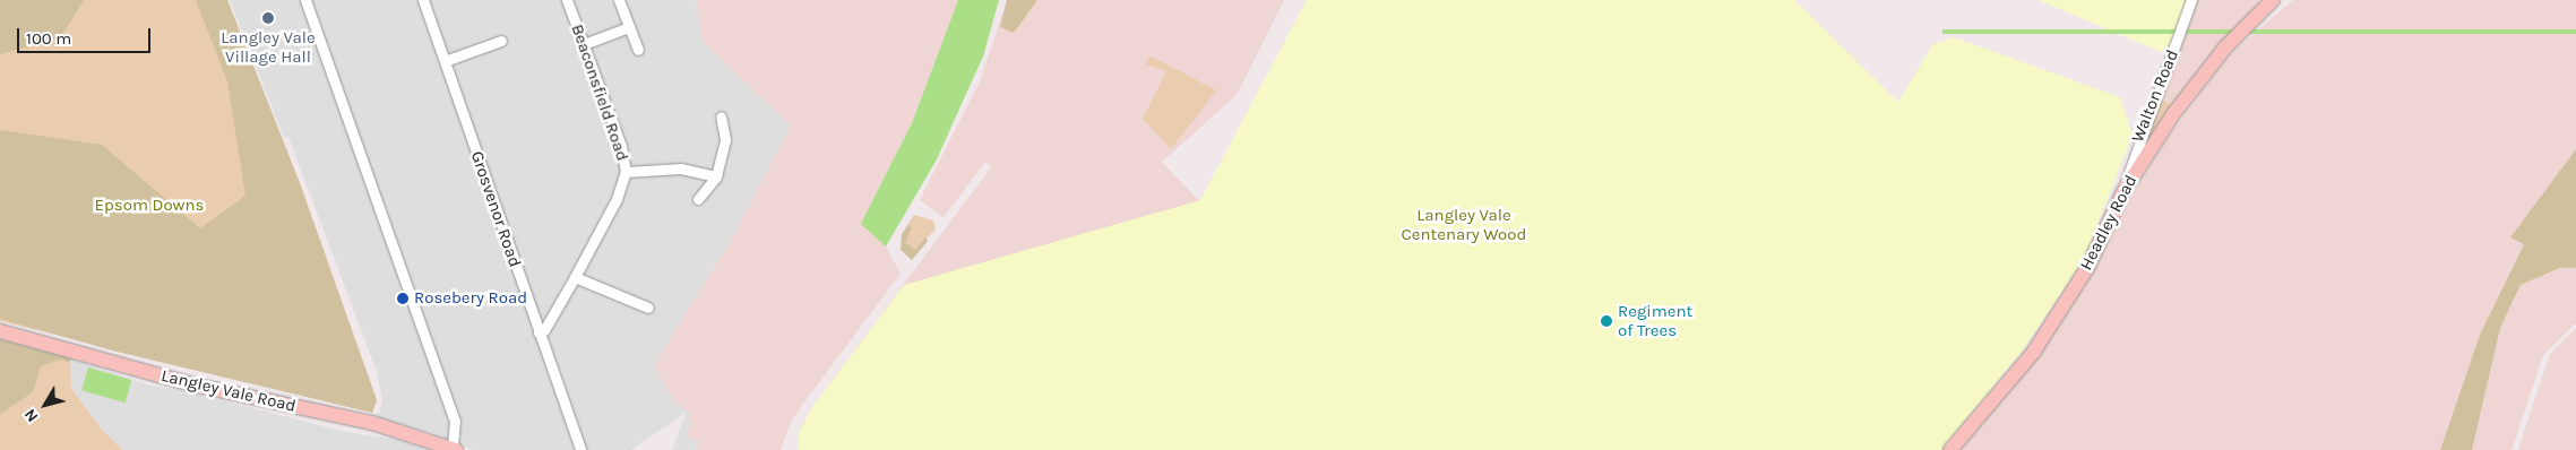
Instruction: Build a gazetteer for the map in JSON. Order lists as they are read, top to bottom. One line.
{"streets":{"street":["Beaconsfield Road","Walton Road","Grosvenor Road","Headley Road","Langley Vale Road"]},"crossings":[["Beaconsfield Road","Grosvenor Road"],["Walton Road","Headley Road"]],"parks":["Epsom Downs","Langley Vale Centenary Wood"],"places":["Langley Vale Village Hall","Rosebery Road","Regiment of Trees"],"scale_bar":"100 m","north":"bottom left"}
